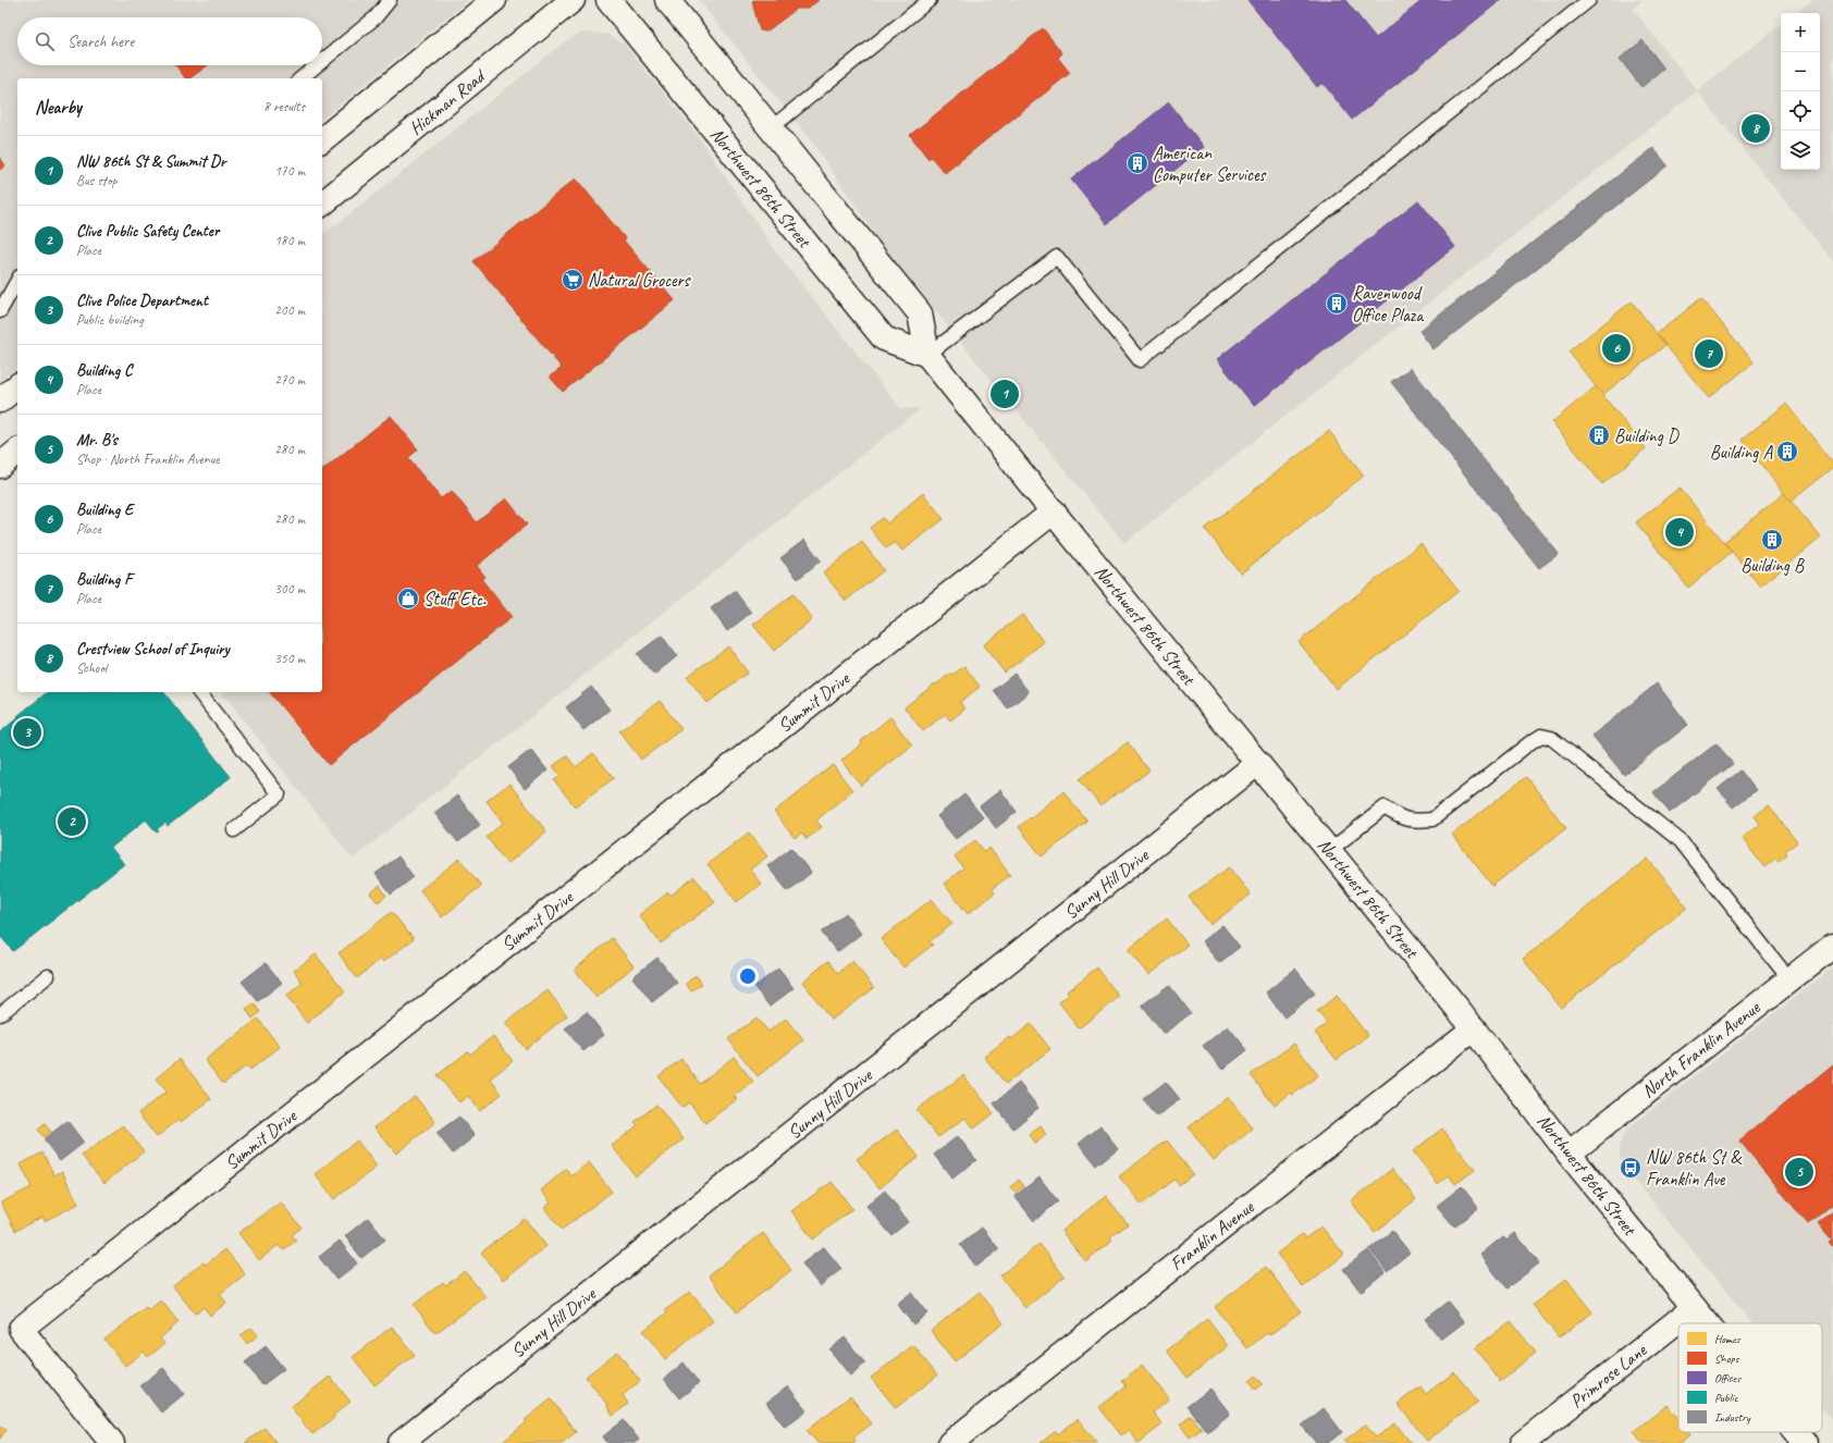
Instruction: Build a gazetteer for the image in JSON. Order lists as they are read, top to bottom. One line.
{"streets":{"street":["Hickman Road","Northwest 86th Street","Summit Drive","Sunny Hill Drive","North Franklin Avenue","Franklin Avenue","Primrose Lane"]},"crossings":[["Northwest 86th Street","Summit Drive"],["Northwest 86th Street","Sunny Hill Drive"],["Northwest 86th Street","North Franklin Avenue"],["Northwest 86th Street","Franklin Avenue"],["Northwest 86th Street","Primrose Lane"]],"places":{"building":["American Computer Services","Ravenwood Office Plaza","Building D","Building A","Building B"],"supermarket":["Natural Grocers"],"shop":["Stuff Etc."],"bus stop":["NW 86th St & Franklin Ave"]},"legend":["Homes","Shops","Offices","Public","Industry"],"page":{"map_buttons":["+","−"],"search":"Search here","heading":["Nearby","8 results"],"pins":["8","6","7","1","4","3","2","5"],"list":[{"mark":"1","name":"NW 86th St & Summit Dr","note":"Bus stop","value":"170 m"},{"mark":"2","name":"Clive Public Safety Center","note":"Place","value":"180 m"},{"mark":"3","name":"Clive Police Department","note":"Public building","value":"200 m"},{"mark":"4","name":"Building C","note":"Place","value":"270 m"},{"mark":"5","name":"Mr. B's","note":"Shop · North Franklin Avenue","value":"280 m"},{"mark":"6","name":"Building E","note":"Place","value":"280 m"},{"mark":"7","name":"Building F","note":"Place","value":"300 m"},{"mark":"8","name":"Crestview School of Inquiry","note":"School","value":"350 m"}]}}
